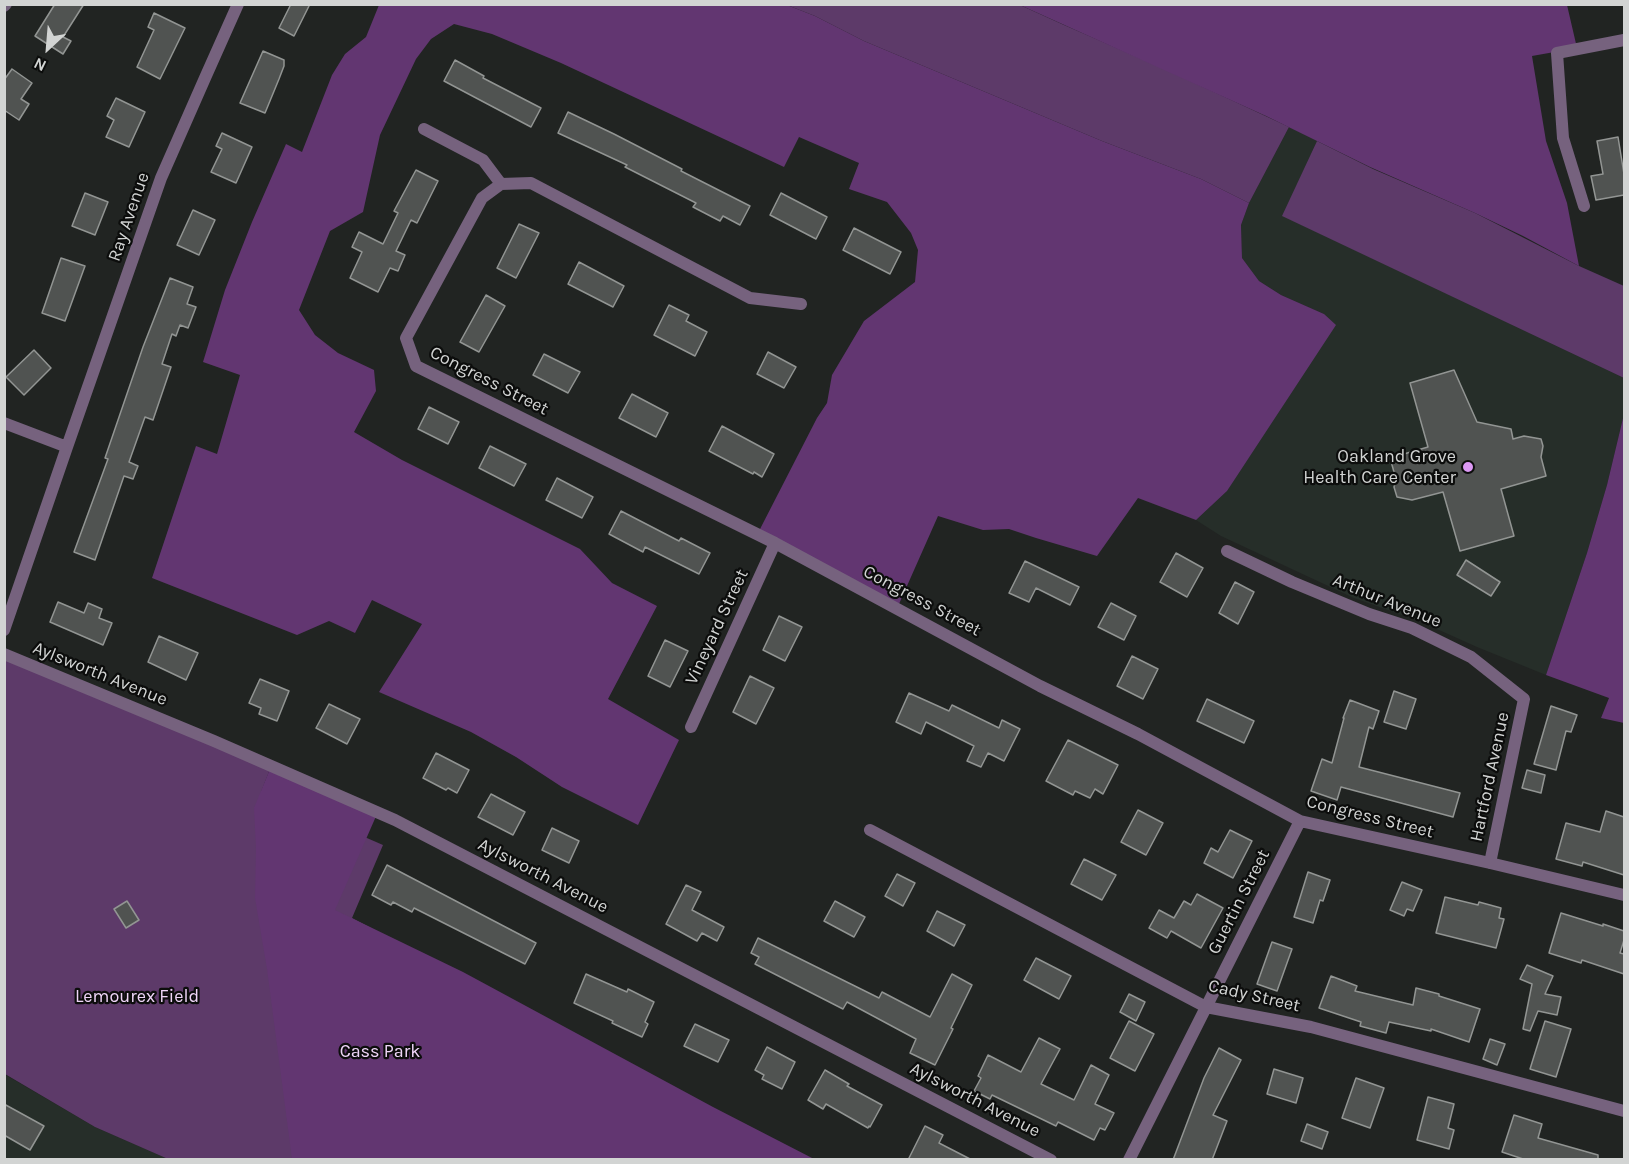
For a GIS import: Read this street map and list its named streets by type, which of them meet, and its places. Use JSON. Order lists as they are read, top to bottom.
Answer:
{
  "streets": {
    "street": [
      "Ray Avenue",
      "Congress Street",
      "Arthur Avenue",
      "Vineyard Street",
      "Aylsworth Avenue",
      "Hartford Avenue",
      "Guertin Street",
      "Cady Street"
    ]
  },
  "crossings": [
    ["Congress Street", "Vineyard Street"],
    ["Congress Street", "Hartford Avenue"],
    ["Congress Street", "Guertin Street"],
    ["Arthur Avenue", "Hartford Avenue"],
    ["Guertin Street", "Cady Street"]
  ],
  "parks": ["Lemourex Field", "Cass Park"],
  "places": ["Oakland Grove Health Care Center"],
  "north": "bottom left"
}
